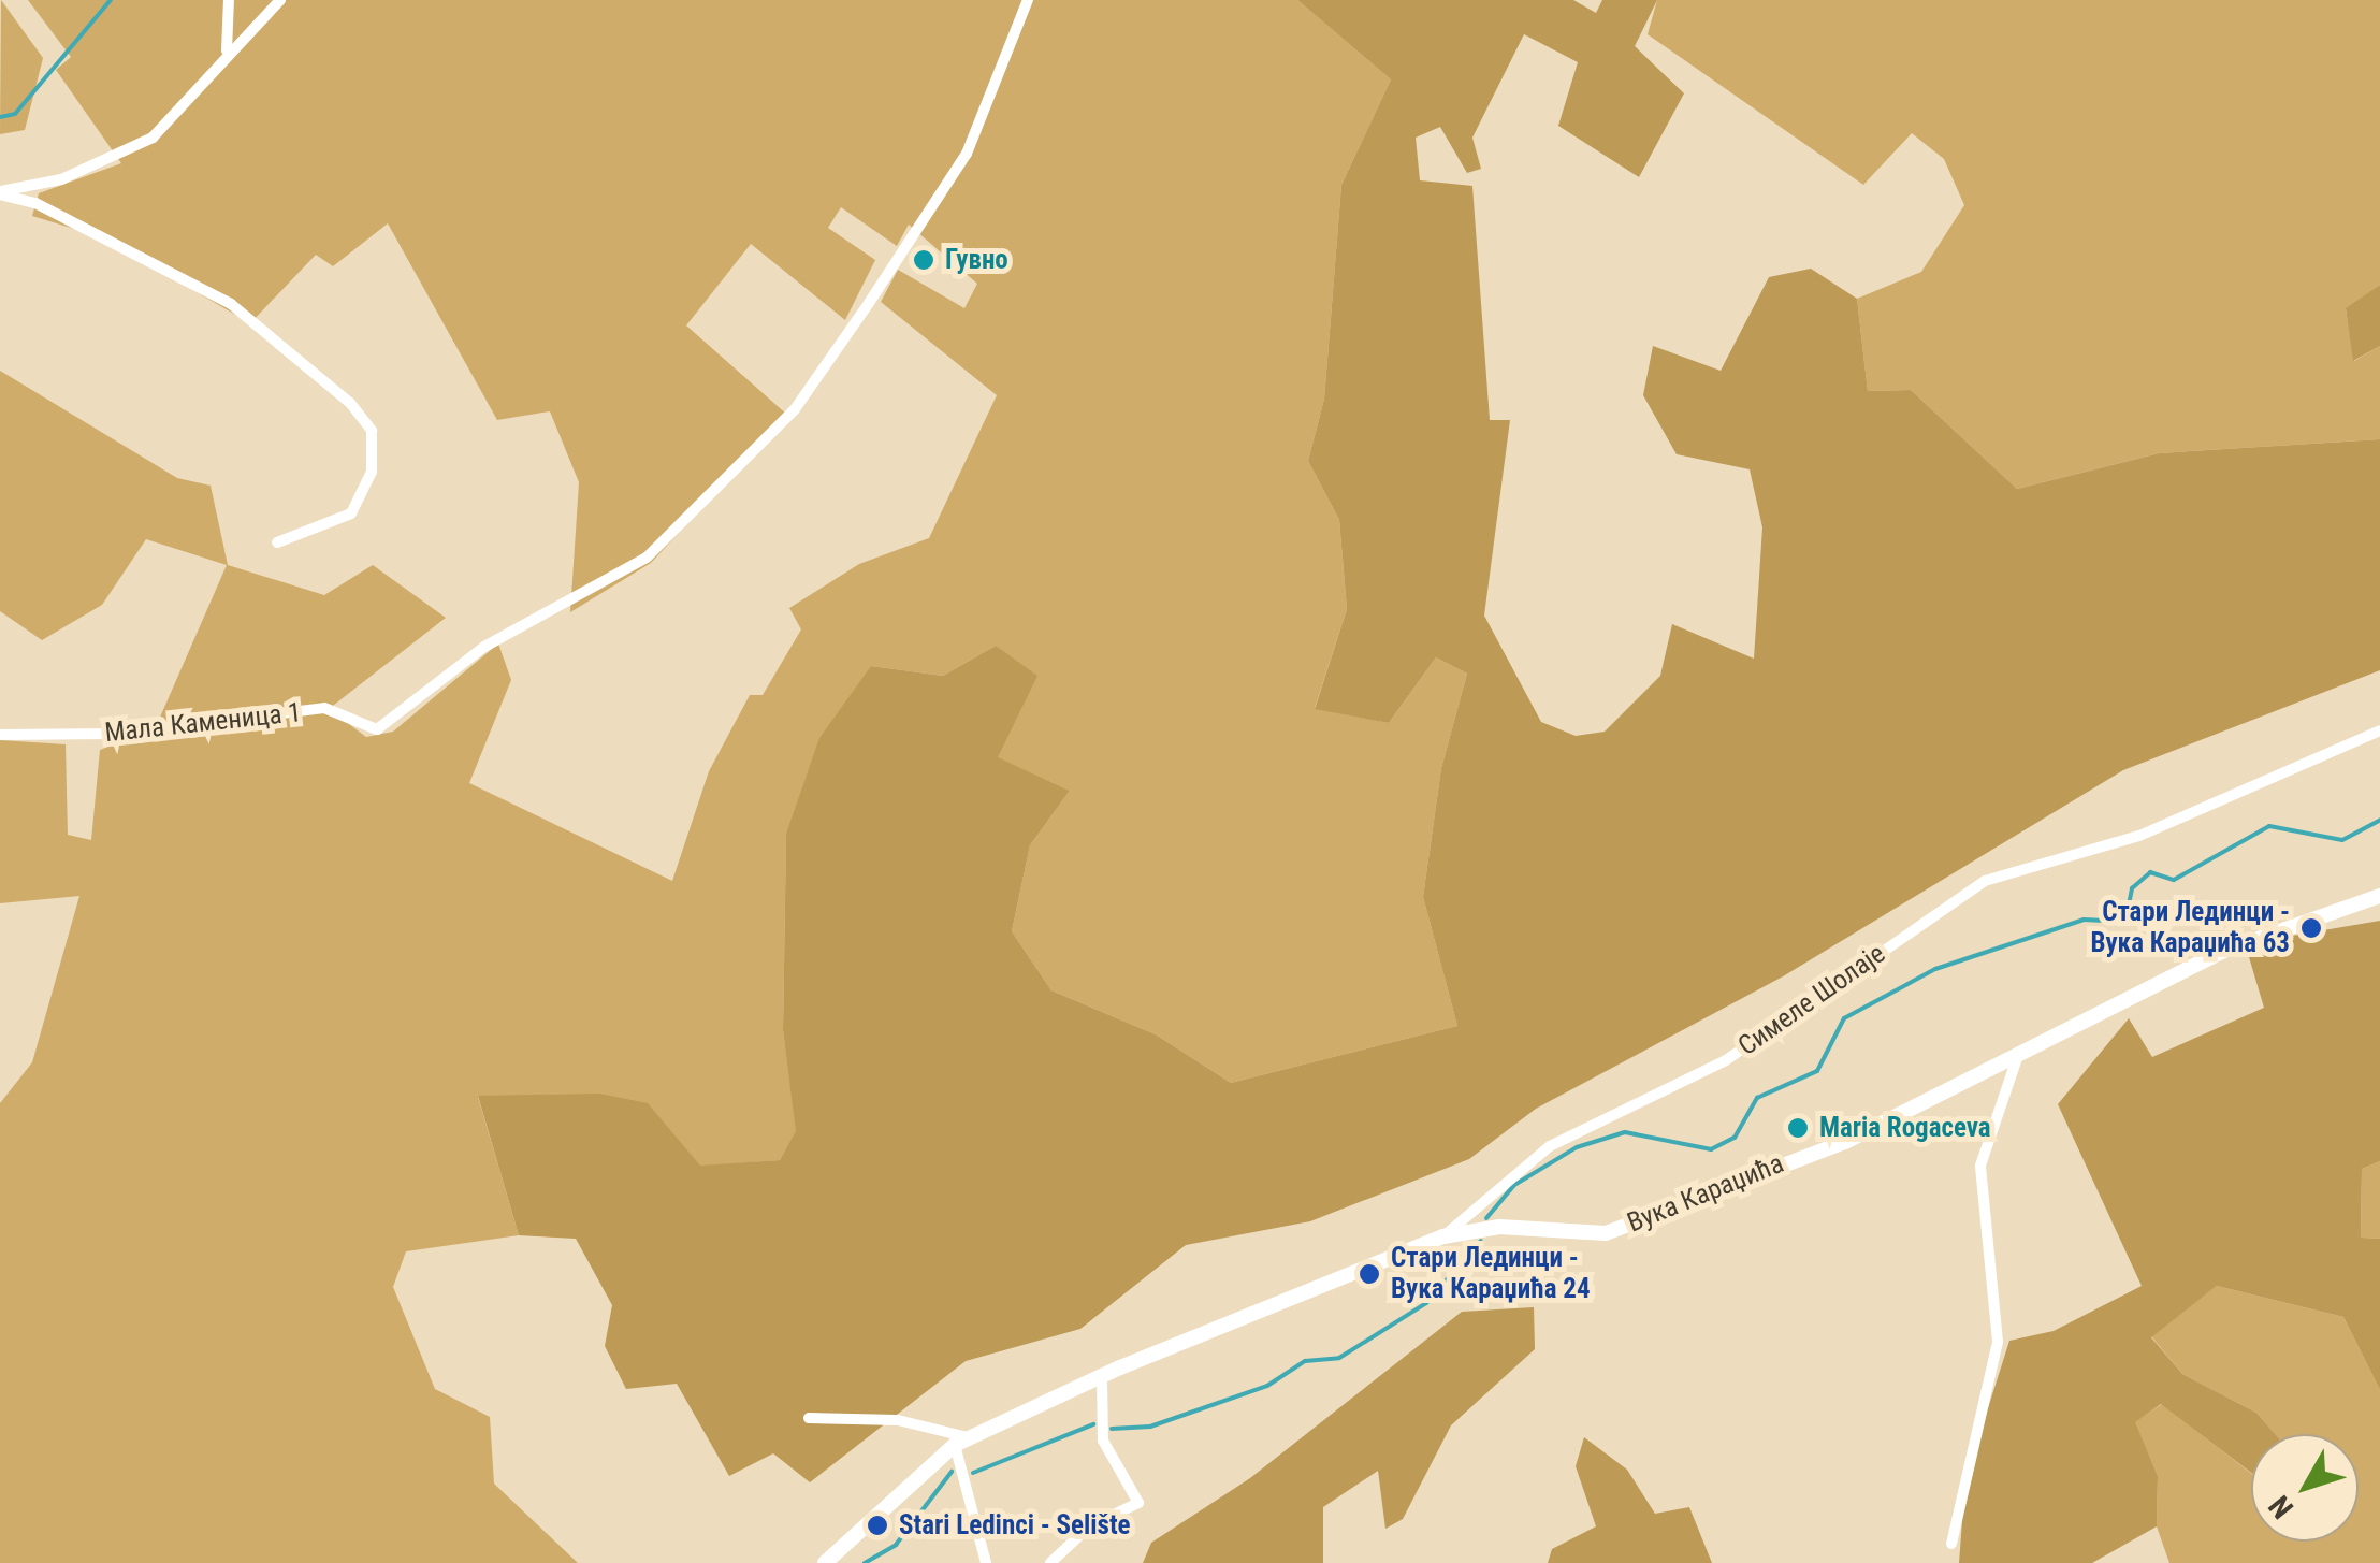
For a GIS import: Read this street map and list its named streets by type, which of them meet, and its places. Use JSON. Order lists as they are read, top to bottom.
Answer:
{
  "streets": {
    "street": ["Мала Каменица 1", "Симеле Шолаје", "Вука Караџића"]
  },
  "crossings": [
    ["Симеле Шолаје", "Вука Караџића"]
  ],
  "places": [
    "Гувно",
    "Стари Лединци - Вука Караџића 63",
    "Maria Rogaceva",
    "Стари Лединци - Вука Караџића 24",
    "Stari Ledinci - Selište"
  ],
  "north": "bottom left"
}
